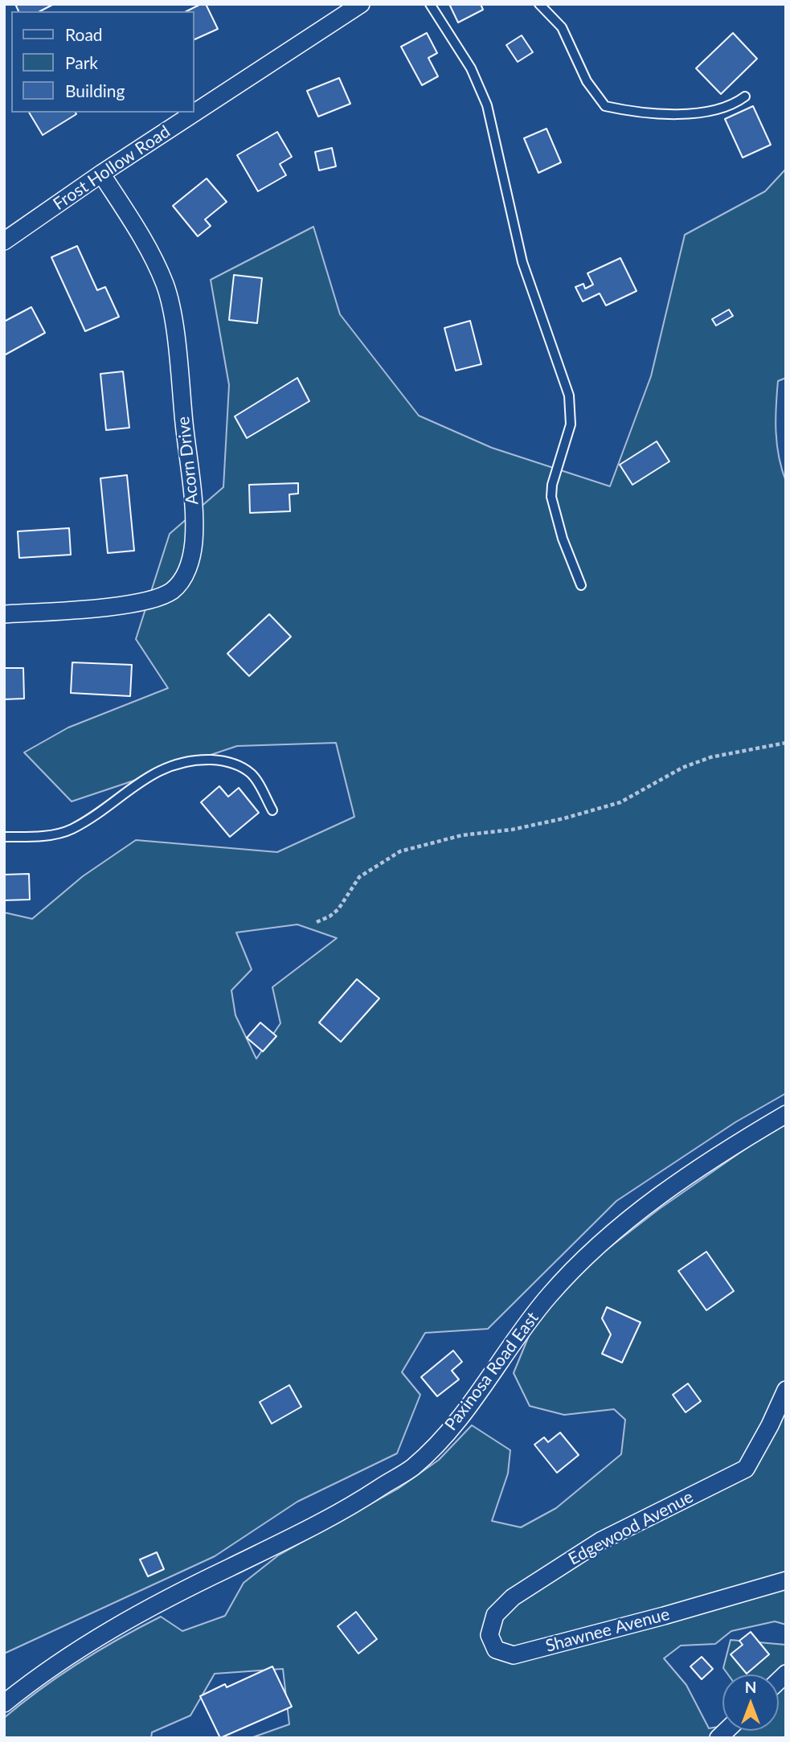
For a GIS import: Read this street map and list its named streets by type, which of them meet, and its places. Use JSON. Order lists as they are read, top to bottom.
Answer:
{
  "streets": {
    "street": [
      "Frost Hollow Road",
      "Acorn Drive",
      "Paxinosa Road East",
      "Edgewood Avenue",
      "Shawnee Avenue"
    ]
  },
  "crossings": [
    ["Frost Hollow Road", "Acorn Drive"],
    ["Edgewood Avenue", "Shawnee Avenue"]
  ],
  "legend": ["Road", "Park", "Building"],
  "north": "top"
}
